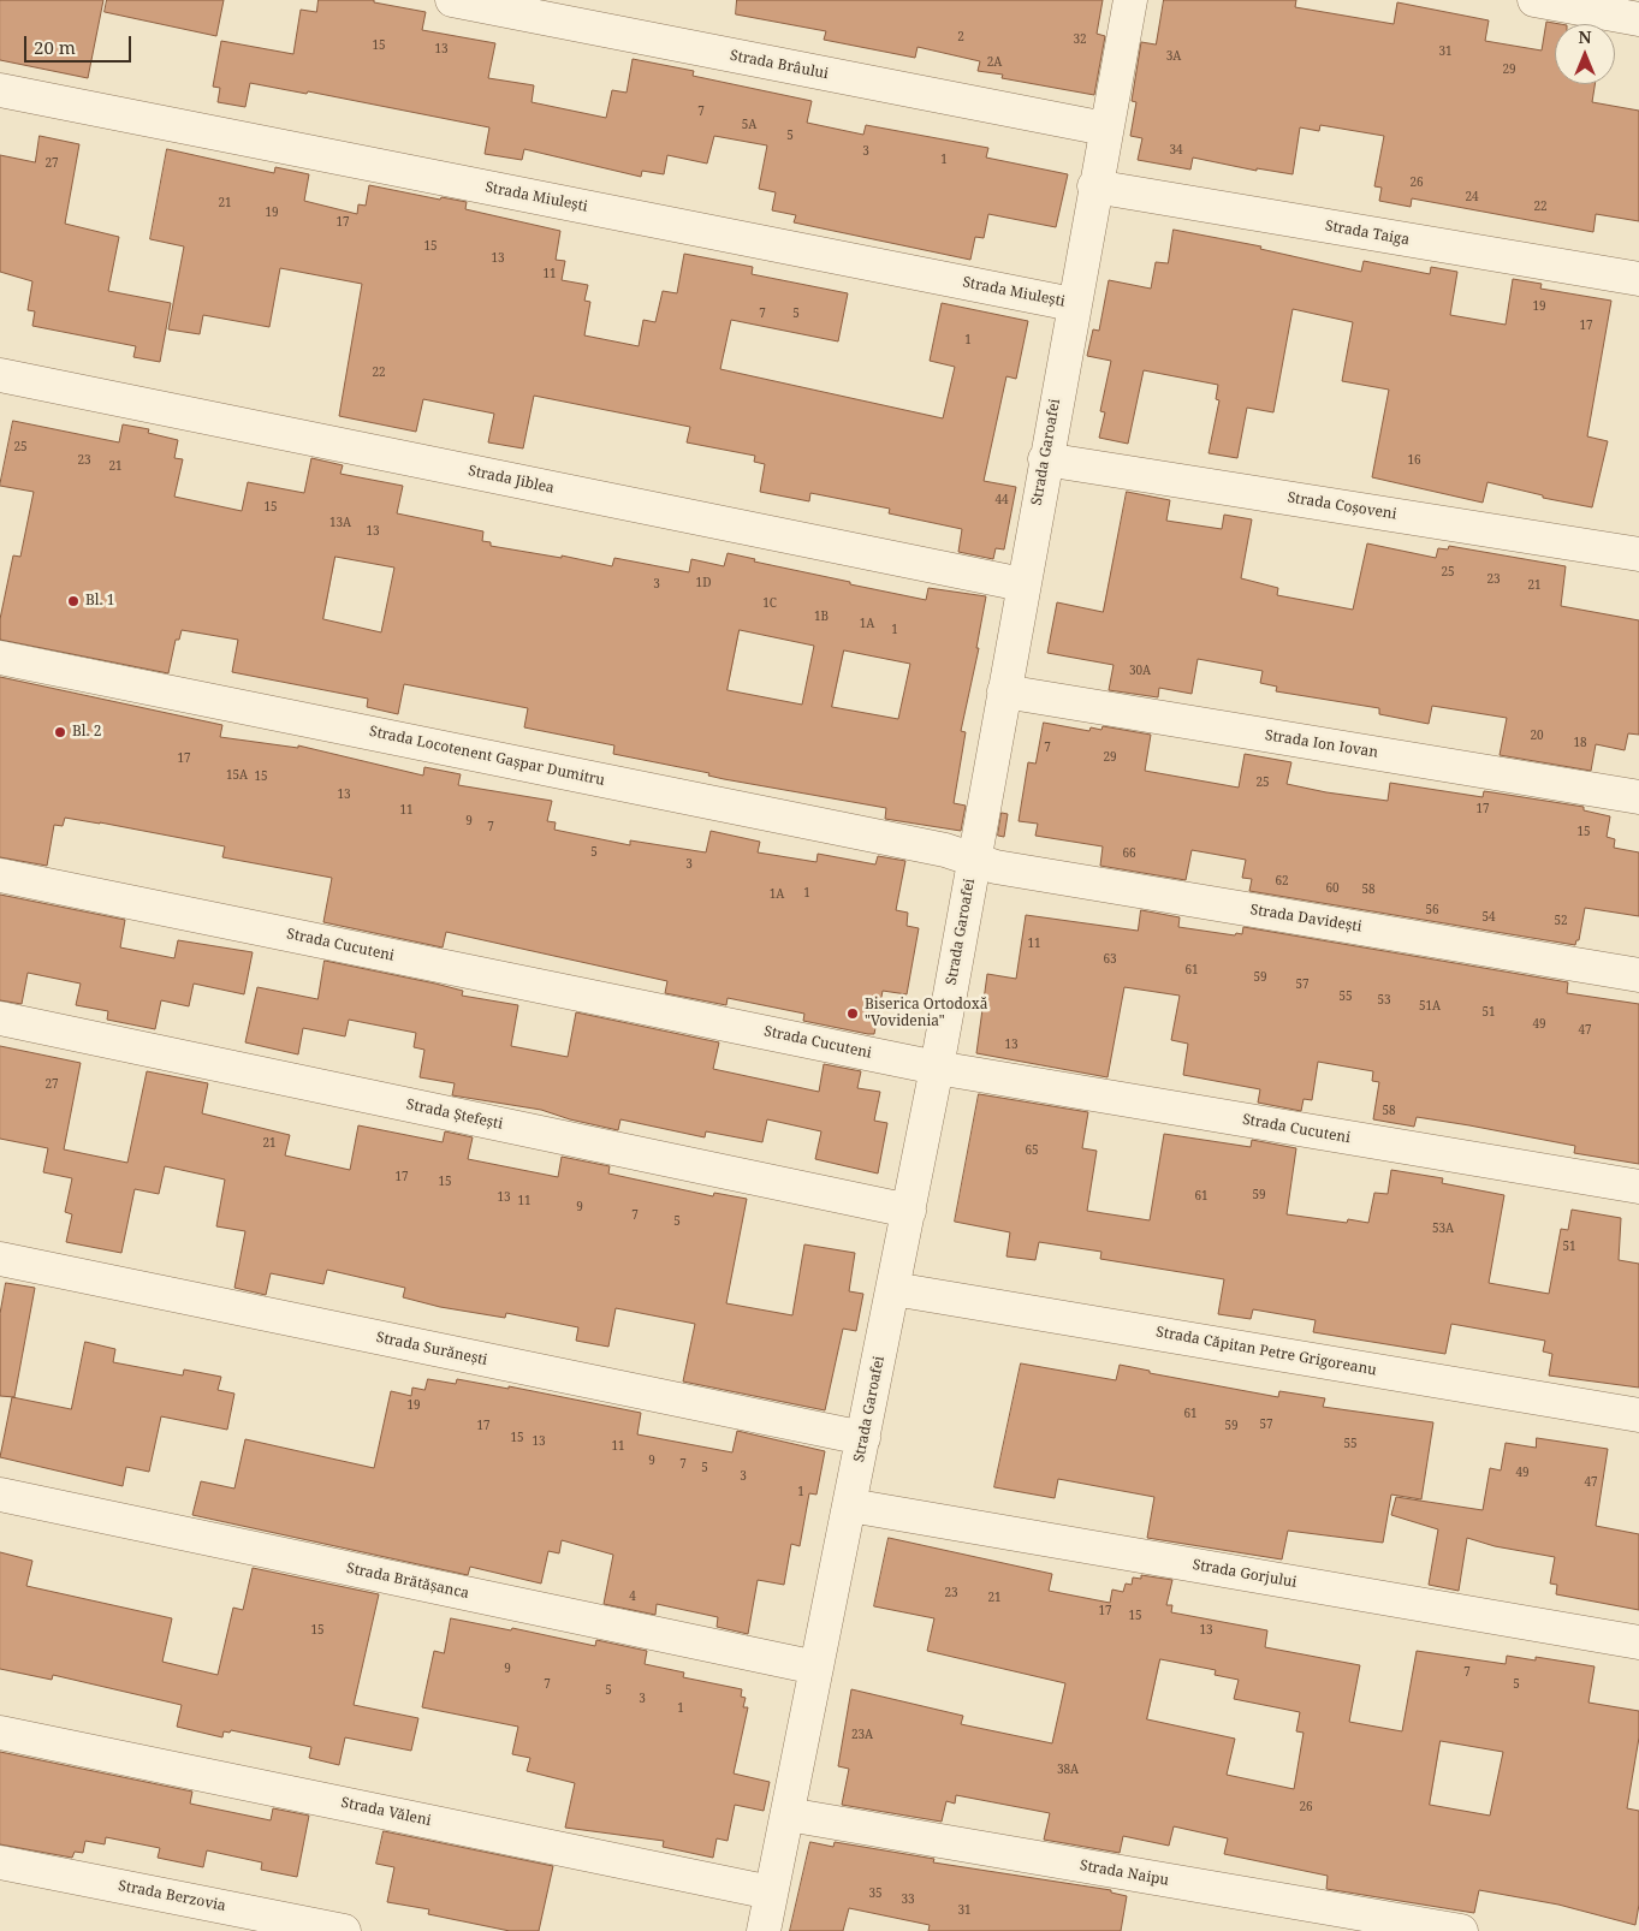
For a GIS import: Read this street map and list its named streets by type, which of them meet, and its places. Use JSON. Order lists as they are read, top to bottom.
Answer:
{
  "streets": {
    "street": [
      "Strada Brâului",
      "Strada Miulești",
      "Strada Taiga",
      "Strada Garoafei",
      "Strada Jiblea",
      "Strada Coșoveni",
      "Strada Ion Iovan",
      "Strada Locotenent Gașpar Dumitru",
      "Strada Davidești",
      "Strada Cucuteni",
      "Strada Ștefești",
      "Strada Surănești",
      "Strada Căpitan Petre Grigoreanu",
      "Strada Gorjului",
      "Strada Brătășanca",
      "Strada Văleni",
      "Strada Naipu",
      "Strada Berzovia"
    ]
  },
  "crossings": [
    ["Strada Brâului", "Strada Garoafei"],
    ["Strada Miulești", "Strada Garoafei"],
    ["Strada Taiga", "Strada Garoafei"],
    ["Strada Garoafei", "Strada Jiblea"],
    ["Strada Garoafei", "Strada Coșoveni"],
    ["Strada Garoafei", "Strada Ion Iovan"],
    ["Strada Garoafei", "Strada Locotenent Gașpar Dumitru"],
    ["Strada Garoafei", "Strada Davidești"],
    ["Strada Garoafei", "Strada Cucuteni"],
    ["Strada Garoafei", "Strada Ștefești"],
    ["Strada Garoafei", "Strada Surănești"],
    ["Strada Garoafei", "Strada Căpitan Petre Grigoreanu"],
    ["Strada Garoafei", "Strada Gorjului"],
    ["Strada Garoafei", "Strada Brătășanca"],
    ["Strada Garoafei", "Strada Văleni"],
    ["Strada Garoafei", "Strada Naipu"],
    ["Strada Locotenent Gașpar Dumitru", "Strada Davidești"]
  ],
  "places": ["Bl. 1", "Bl. 2", "Biserica Ortodoxă \"Vovidenia\""],
  "house_numbers": [
    "2",
    "32",
    "15",
    "13",
    "31",
    "3A",
    "2A",
    "29",
    "7",
    "5A",
    "5",
    "34",
    "3",
    "1",
    "27",
    "26",
    "24",
    "21",
    "22",
    "19",
    "17",
    "15",
    "13",
    "11",
    "19",
    "7",
    "5",
    "17",
    "1",
    "22",
    "25",
    "23",
    "16",
    "21",
    "44",
    "15",
    "13A",
    "13",
    "25",
    "23",
    "1D",
    "3",
    "21",
    "1C",
    "1B",
    "1A",
    "1",
    "30A",
    "20",
    "18",
    "7",
    "29",
    "17",
    "15A",
    "15",
    "25",
    "13",
    "17",
    "11",
    "9",
    "7",
    "15",
    "5",
    "66",
    "3",
    "62",
    "60",
    "58",
    "1",
    "1A",
    "56",
    "54",
    "52",
    "11",
    "63",
    "61",
    "59",
    "57",
    "55",
    "53",
    "51A",
    "51",
    "49",
    "47",
    "13",
    "27",
    "58",
    "21",
    "65",
    "17",
    "15",
    "59",
    "61",
    "13",
    "11",
    "9",
    "7",
    "5",
    "53A",
    "51",
    "19",
    "61",
    "57",
    "17",
    "59",
    "15",
    "13",
    "55",
    "11",
    "9",
    "7",
    "5",
    "49",
    "3",
    "47",
    "1",
    "23",
    "4",
    "21",
    "17",
    "15",
    "15",
    "13",
    "9",
    "7",
    "7",
    "5",
    "5",
    "3",
    "1",
    "23A",
    "38A",
    "26",
    "35",
    "33",
    "31"
  ],
  "scale_bar": "20 m",
  "north": "top"
}
